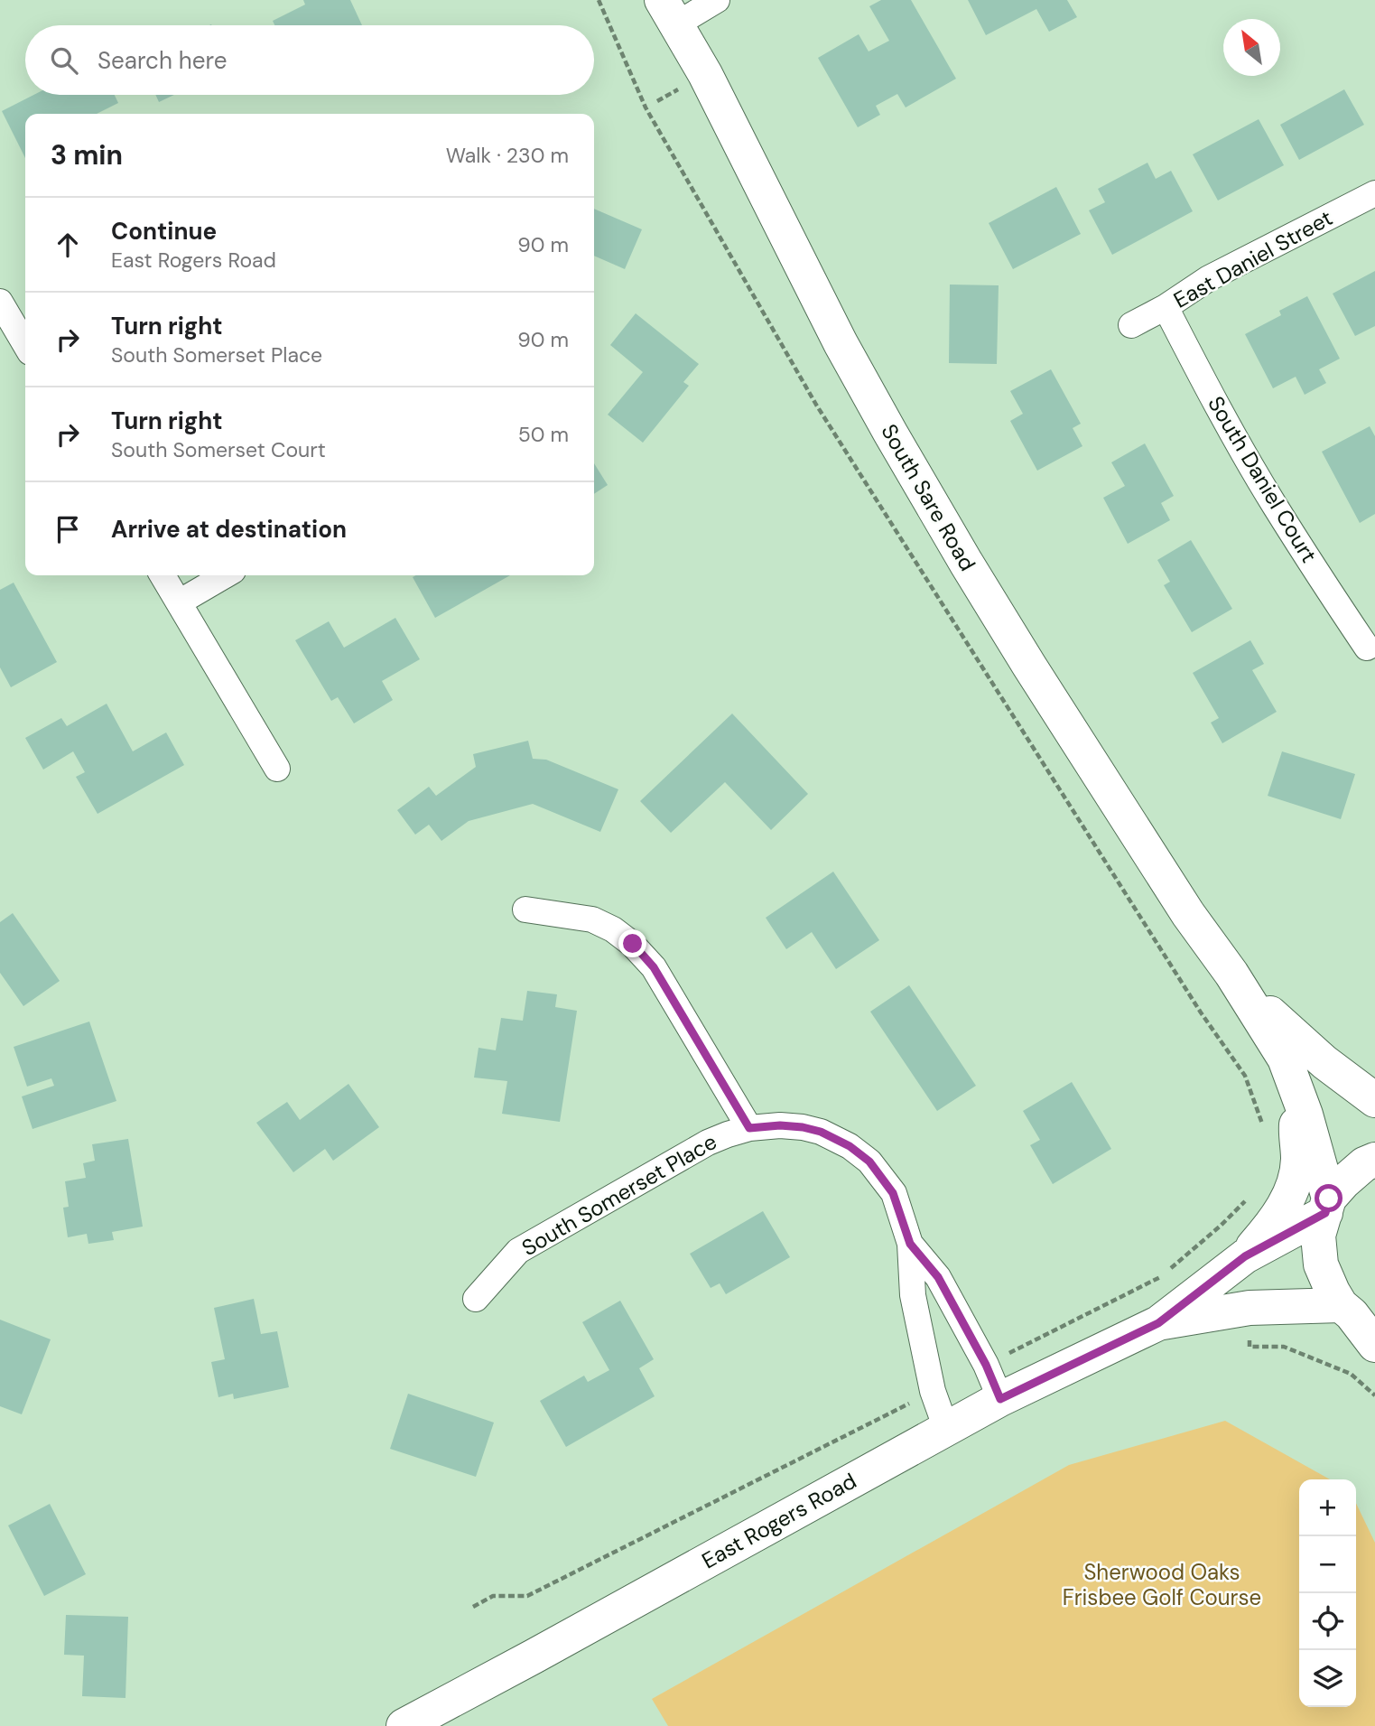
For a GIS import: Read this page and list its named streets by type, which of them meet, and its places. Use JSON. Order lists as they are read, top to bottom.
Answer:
{
  "streets": {
    "main road": ["South Sare Road", "East Rogers Road"],
    "street": ["East Daniel Street", "South Daniel Court", "South Somerset Place"]
  },
  "crossings": [
    ["East Daniel Street", "South Daniel Court"],
    ["South Sare Road", "East Rogers Road"],
    ["South Somerset Place", "East Rogers Road"]
  ],
  "parks": ["Sherwood Oaks Frisbee Golf Course"],
  "north": "top left",
  "page": {
    "search": "Search here",
    "heading": ["3 min", "Walk · 230 m"],
    "list": [
      ["Continue", "East Rogers Road", "90 m"],
      ["Turn right", "South Somerset Place", "90 m"],
      ["Turn right", "South Somerset Court", "50 m"],
      "Arrive at destination"
    ],
    "map_buttons": ["+", "−"]
  }
}
